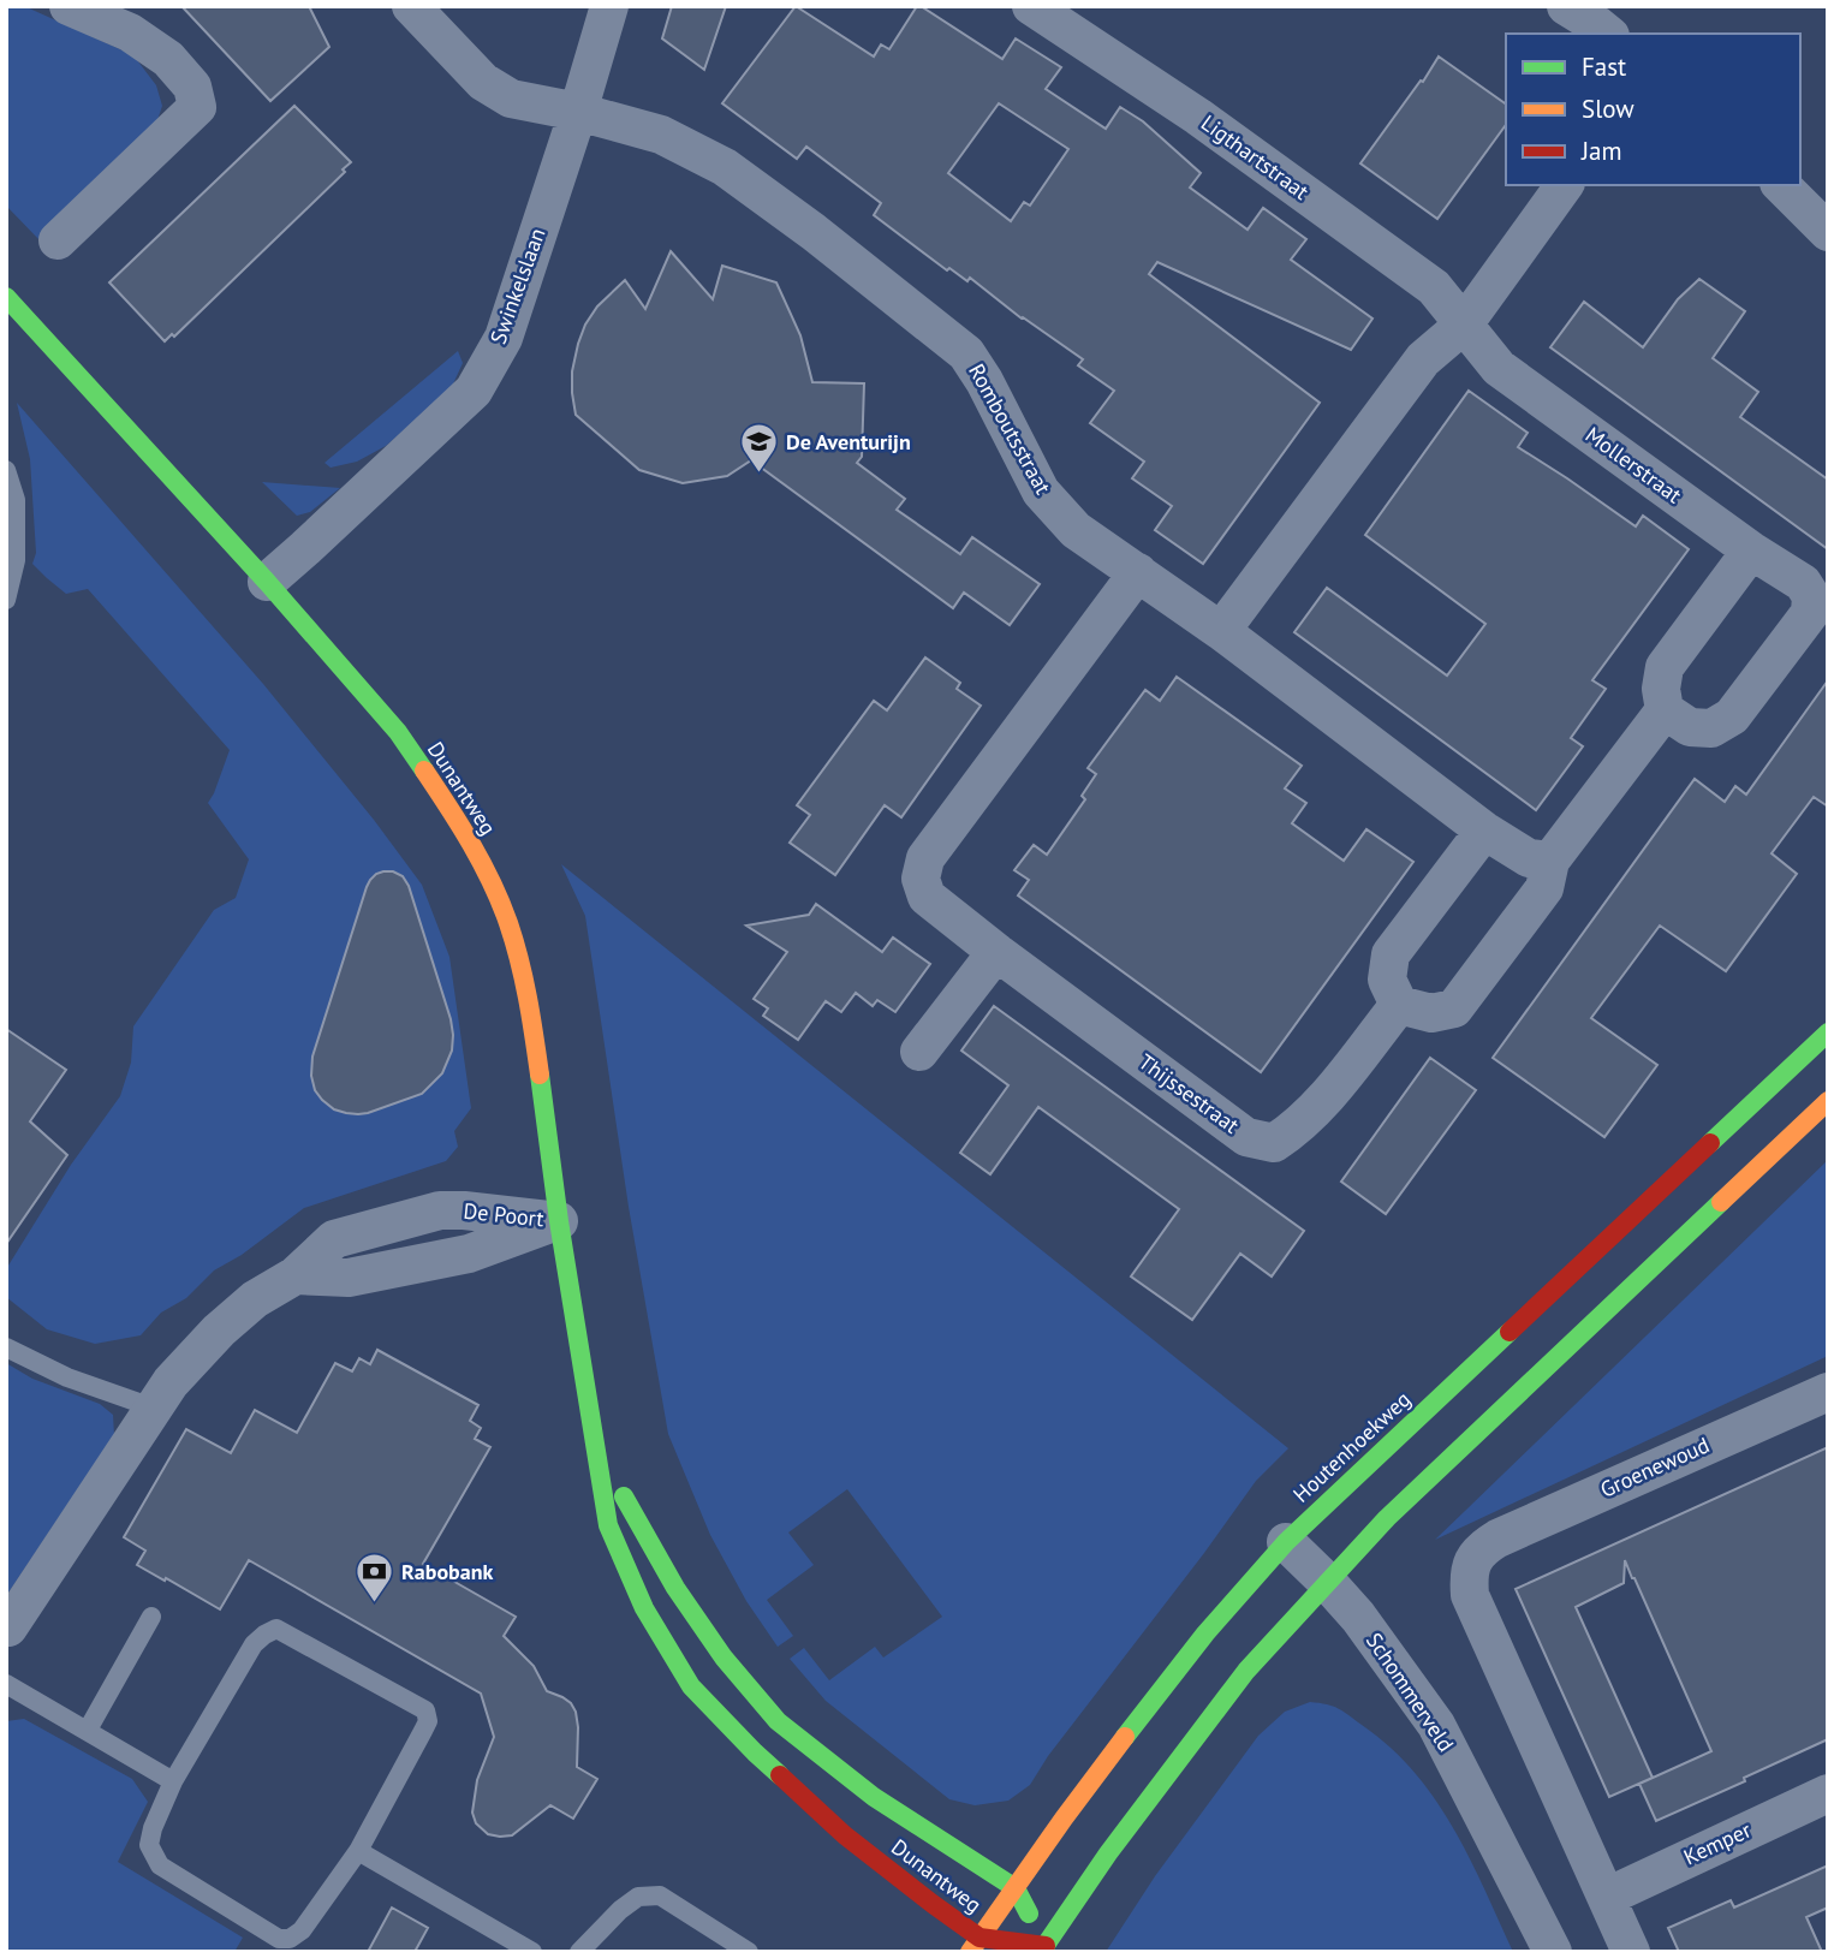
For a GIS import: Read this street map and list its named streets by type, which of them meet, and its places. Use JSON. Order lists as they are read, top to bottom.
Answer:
{
  "streets": {
    "street": [
      "Ligthartstraat",
      "Swinkelslaan",
      "Romboutsstraat",
      "Mollerstraat",
      "Dunantweg",
      "Thijssestraat",
      "De Poort",
      "Houtenhoekweg",
      "Groenewoud",
      "Schommerveld",
      "Kemper"
    ]
  },
  "crossings": [
    ["Ligthartstraat", "Mollerstraat"],
    ["Swinkelslaan", "Romboutsstraat"],
    ["Swinkelslaan", "Dunantweg"],
    ["Romboutsstraat", "Thijssestraat"],
    ["Dunantweg", "De Poort"],
    ["Dunantweg", "Houtenhoekweg"],
    ["Houtenhoekweg", "Schommerveld"],
    ["Groenewoud", "Kemper"]
  ],
  "places": {
    "school or university": ["De Aventurijn"],
    "bank": ["Rabobank"]
  },
  "legend": ["Fast", "Slow", "Jam"]
}
